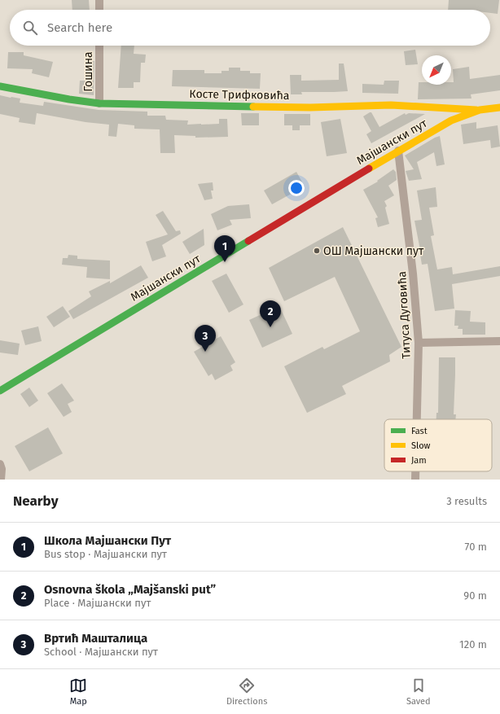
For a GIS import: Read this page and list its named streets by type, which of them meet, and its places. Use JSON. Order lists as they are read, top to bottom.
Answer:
{
  "streets": {
    "street": [
      "Гошина",
      "Косте Трифковића",
      "Мајшански пут",
      "Титуса Дуговића"
    ]
  },
  "crossings": [
    ["Гошина", "Косте Трифковића"],
    ["Косте Трифковића", "Мајшански пут"],
    ["Мајшански пут", "Титуса Дуговића"]
  ],
  "places": ["ОШ Мајшански пут"],
  "legend": ["Fast", "Slow", "Jam"],
  "north": "bottom left",
  "page": {
    "search": "Search here",
    "pins": ["1", "2", "3"],
    "heading": ["Nearby", "3 results"],
    "list": [
      {
        "mark": "1",
        "name": "Школа Мајшански Пут",
        "note": "Bus stop · Мајшански пут",
        "value": "70 m"
      },
      {
        "mark": "2",
        "name": "Osnovna škola „Majšanski put”",
        "note": "Place · Мајшански пут",
        "value": "90 m"
      },
      {
        "mark": "3",
        "name": "Вртић Машталица",
        "note": "School · Мајшански пут",
        "value": "120 m"
      }
    ],
    "nav": ["Map", "Directions", "Saved"]
  }
}
